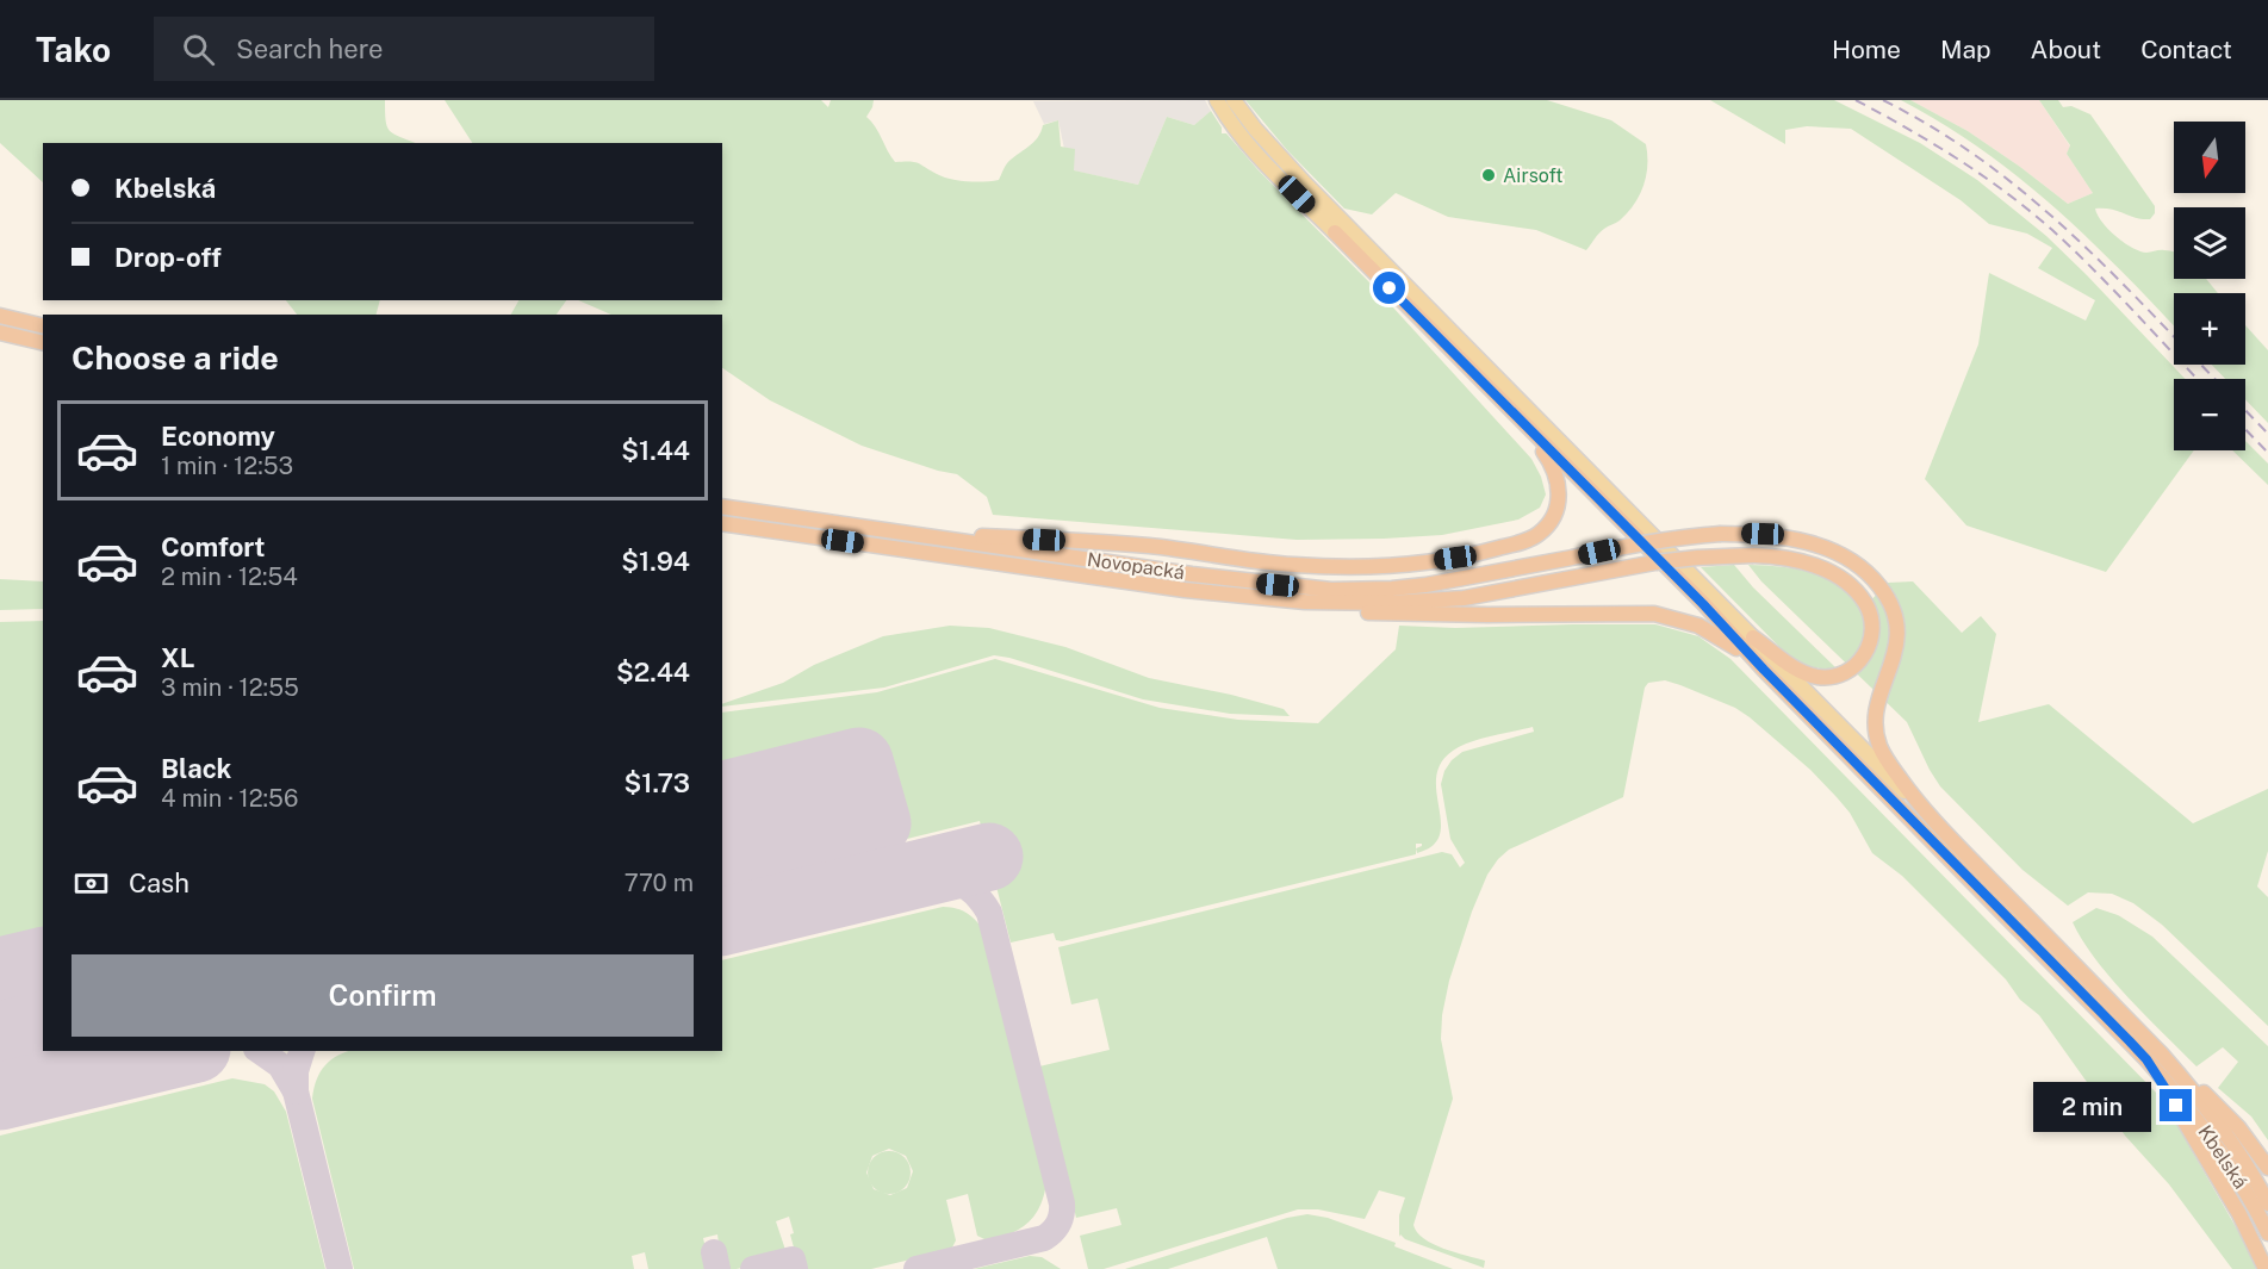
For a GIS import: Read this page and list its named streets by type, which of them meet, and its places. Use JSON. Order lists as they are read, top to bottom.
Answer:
{
  "streets": {
    "highway": ["Novopacká", "Kbelská"]
  },
  "crossings": [
    ["Novopacká", "Kbelská"]
  ],
  "places": ["Airsoft"],
  "north": "bottom",
  "page": {
    "header": "Tako",
    "search": "Search here",
    "nav": [
      "Home",
      "Map",
      "About",
      "Contact"
    ],
    "map_buttons": ["+", "−"],
    "banner": ["Kbelská", "Drop-off"],
    "heading": "Choose a ride",
    "list": [
      {
        "name": "Economy",
        "note": "1 min · 12:53",
        "value": "$1.44"
      },
      {
        "name": "Comfort",
        "note": "2 min · 12:54",
        "value": "$1.94"
      },
      {
        "name": "XL",
        "note": "3 min · 12:55",
        "value": "$2.44"
      },
      {
        "name": "Black",
        "note": "4 min · 12:56",
        "value": "$1.73"
      }
    ],
    "pay": ["Cash", "770 m"],
    "buttons": "Confirm",
    "bubble": "2 min"
  }
}
